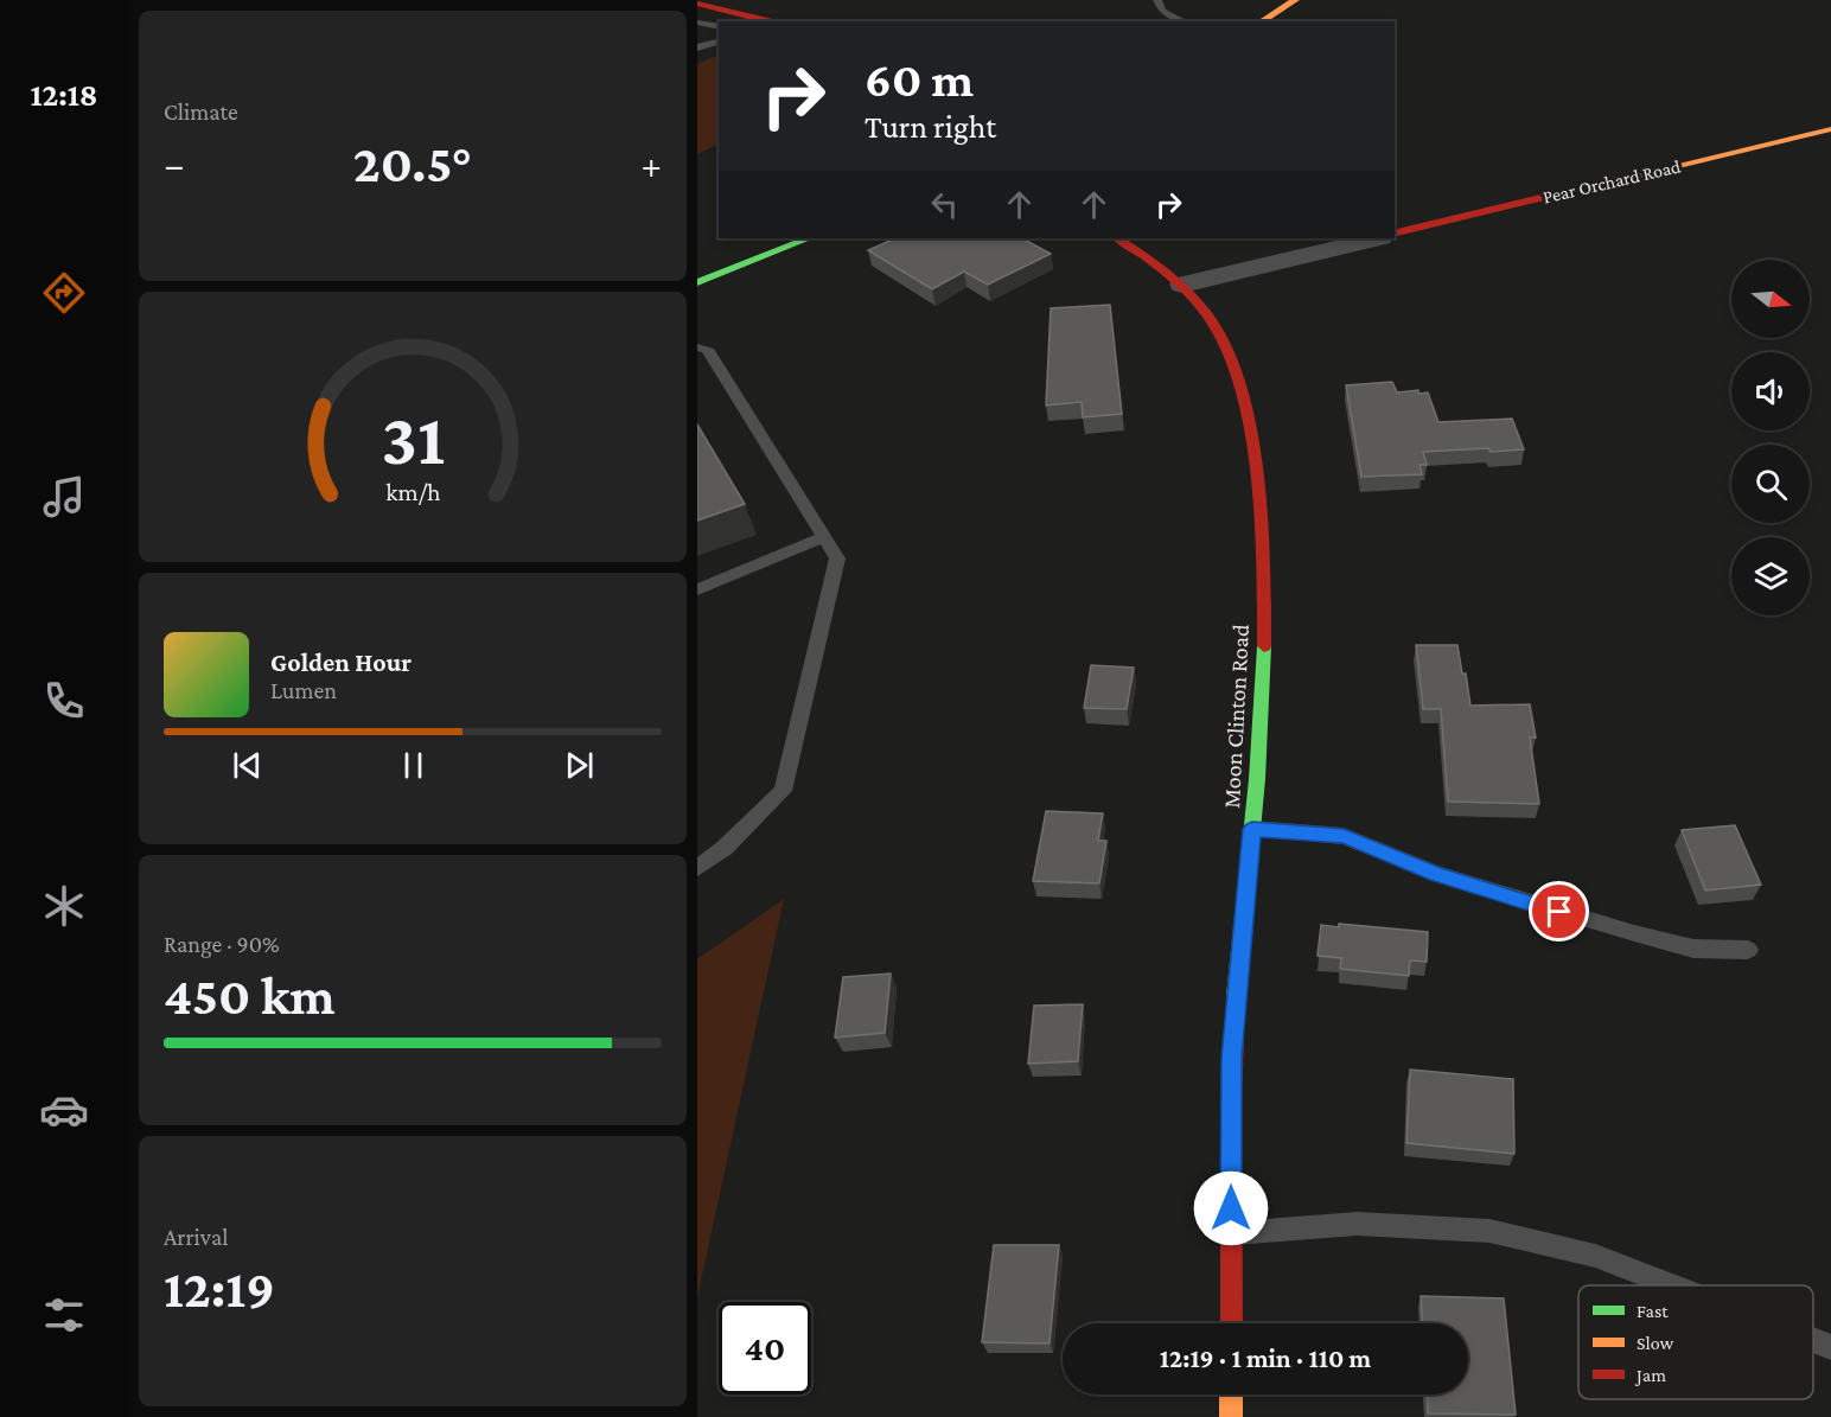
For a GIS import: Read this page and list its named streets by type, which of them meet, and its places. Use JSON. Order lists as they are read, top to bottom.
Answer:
{
  "streets": {
    "street": ["Pear Orchard Road", "Moon Clinton Road"]
  },
  "legend": ["Fast", "Slow", "Jam"],
  "north": "right",
  "page": {
    "tabs": "12:18",
    "tile": [
      "Climate",
      ["Range · 90%", "450 km"],
      ["Arrival", "12:19"]
    ],
    "turn": ["60 m", "Turn right"],
    "heat": ["−", "20.5°", "+"],
    "song": ["Golden Hour", "Lumen"],
    "limit": "40",
    "trip": "12:19 · 1 min · 110 m",
    "gauge": ["31", "km/h"]
  }
}
